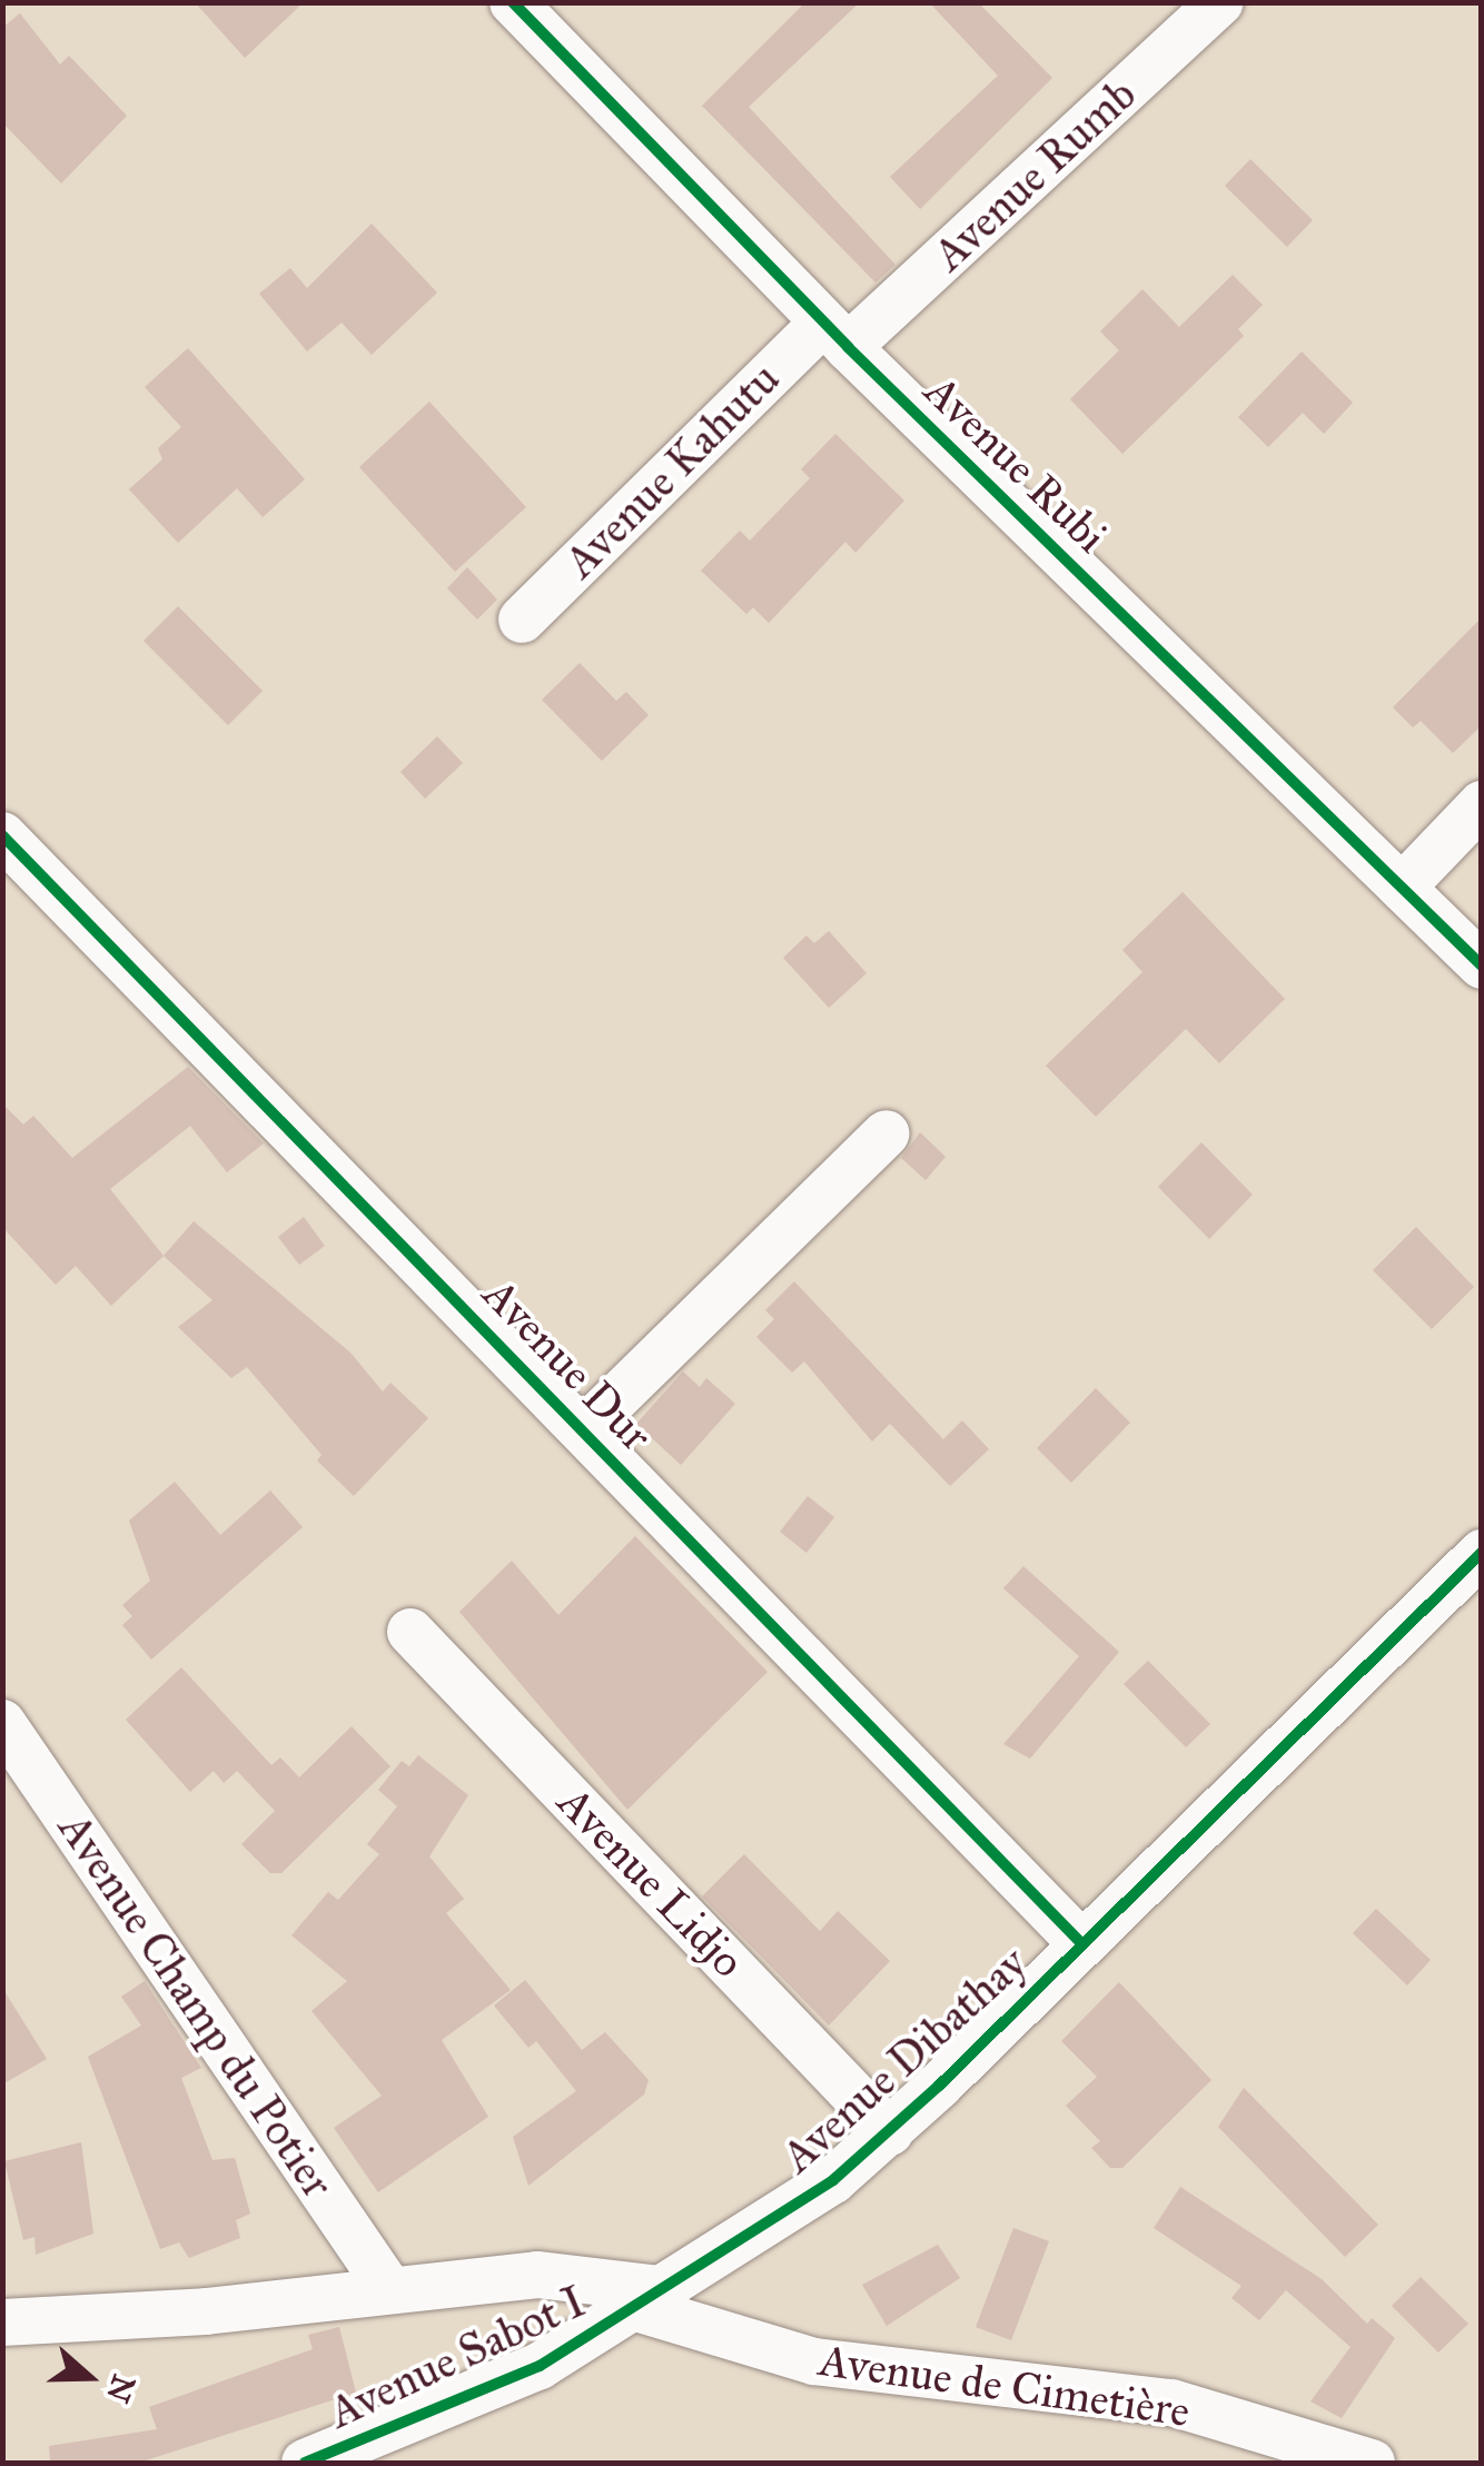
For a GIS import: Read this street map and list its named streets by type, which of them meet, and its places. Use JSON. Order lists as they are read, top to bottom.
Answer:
{
  "streets": {
    "street": [
      "Avenue Rumb",
      "Avenue Rubi",
      "Avenue Kahutu",
      "Avenue Dur",
      "Avenue Lidjo",
      "Avenue Champ du Potier",
      "Avenue Dibathay",
      "Avenue Sabot I",
      "Avenue de Cimetière"
    ]
  },
  "crossings": [
    ["Avenue Rumb", "Avenue Rubi"],
    ["Avenue Rumb", "Avenue Kahutu"],
    ["Avenue Rubi", "Avenue Kahutu"],
    ["Avenue Dur", "Avenue Dibathay"],
    ["Avenue Lidjo", "Avenue Dibathay"],
    ["Avenue Champ du Potier", "Avenue de Cimetière"],
    ["Avenue Dibathay", "Avenue Sabot I"],
    ["Avenue Dibathay", "Avenue de Cimetière"],
    ["Avenue Sabot I", "Avenue de Cimetière"]
  ],
  "north": "right"
}
